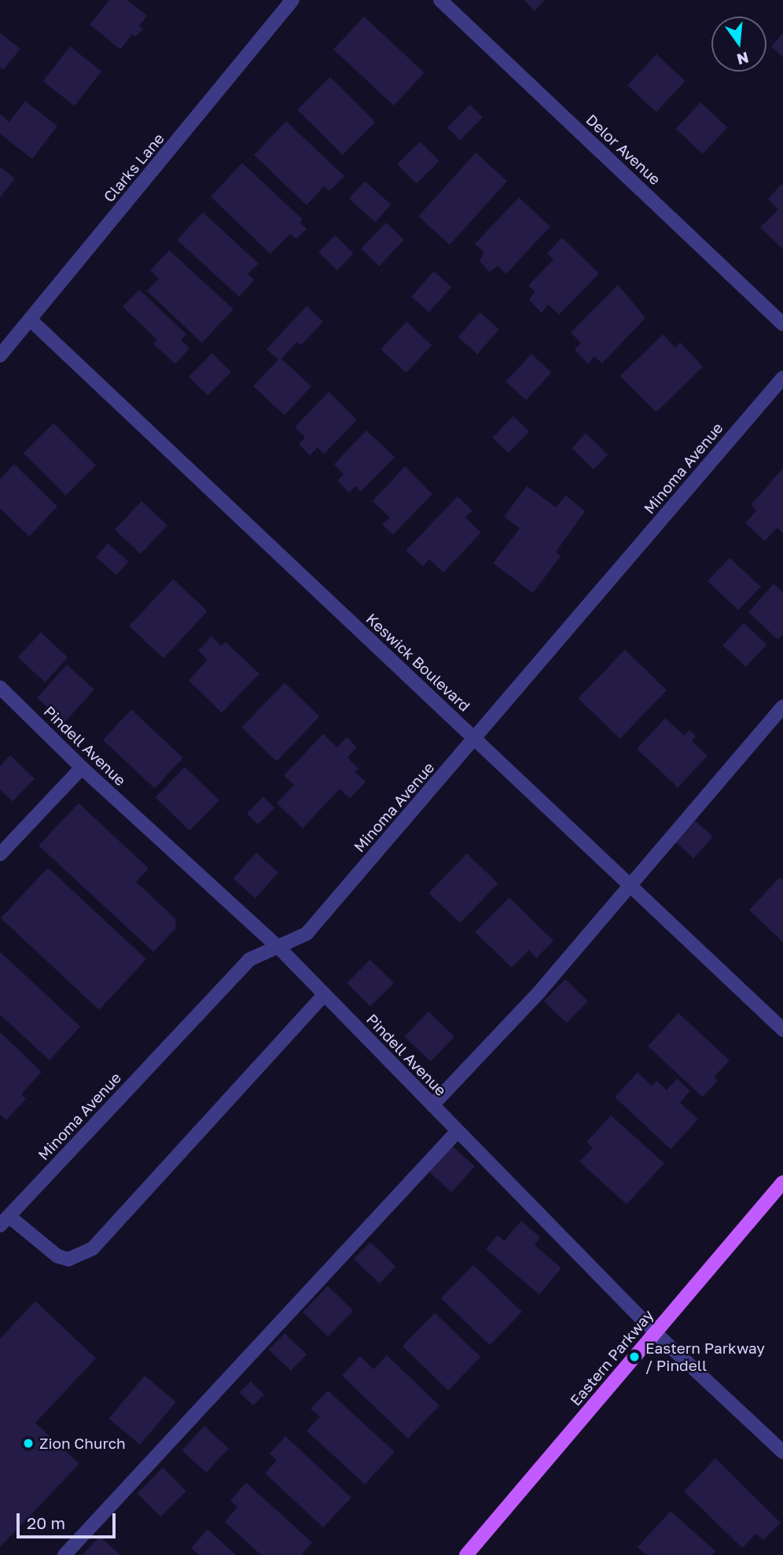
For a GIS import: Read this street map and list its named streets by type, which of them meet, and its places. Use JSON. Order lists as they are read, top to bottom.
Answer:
{
  "streets": {
    "main road": ["Eastern Parkway"],
    "street": [
      "Delor Avenue",
      "Clarks Lane",
      "Minoma Avenue",
      "Keswick Boulevard",
      "Pindell Avenue"
    ]
  },
  "crossings": [
    ["Clarks Lane", "Keswick Boulevard"],
    ["Minoma Avenue", "Keswick Boulevard"],
    ["Minoma Avenue", "Pindell Avenue"],
    ["Pindell Avenue", "Eastern Parkway"]
  ],
  "places": ["Eastern Parkway / Pindell", "Zion Church"],
  "scale_bar": "20 m",
  "north": "bottom"
}
